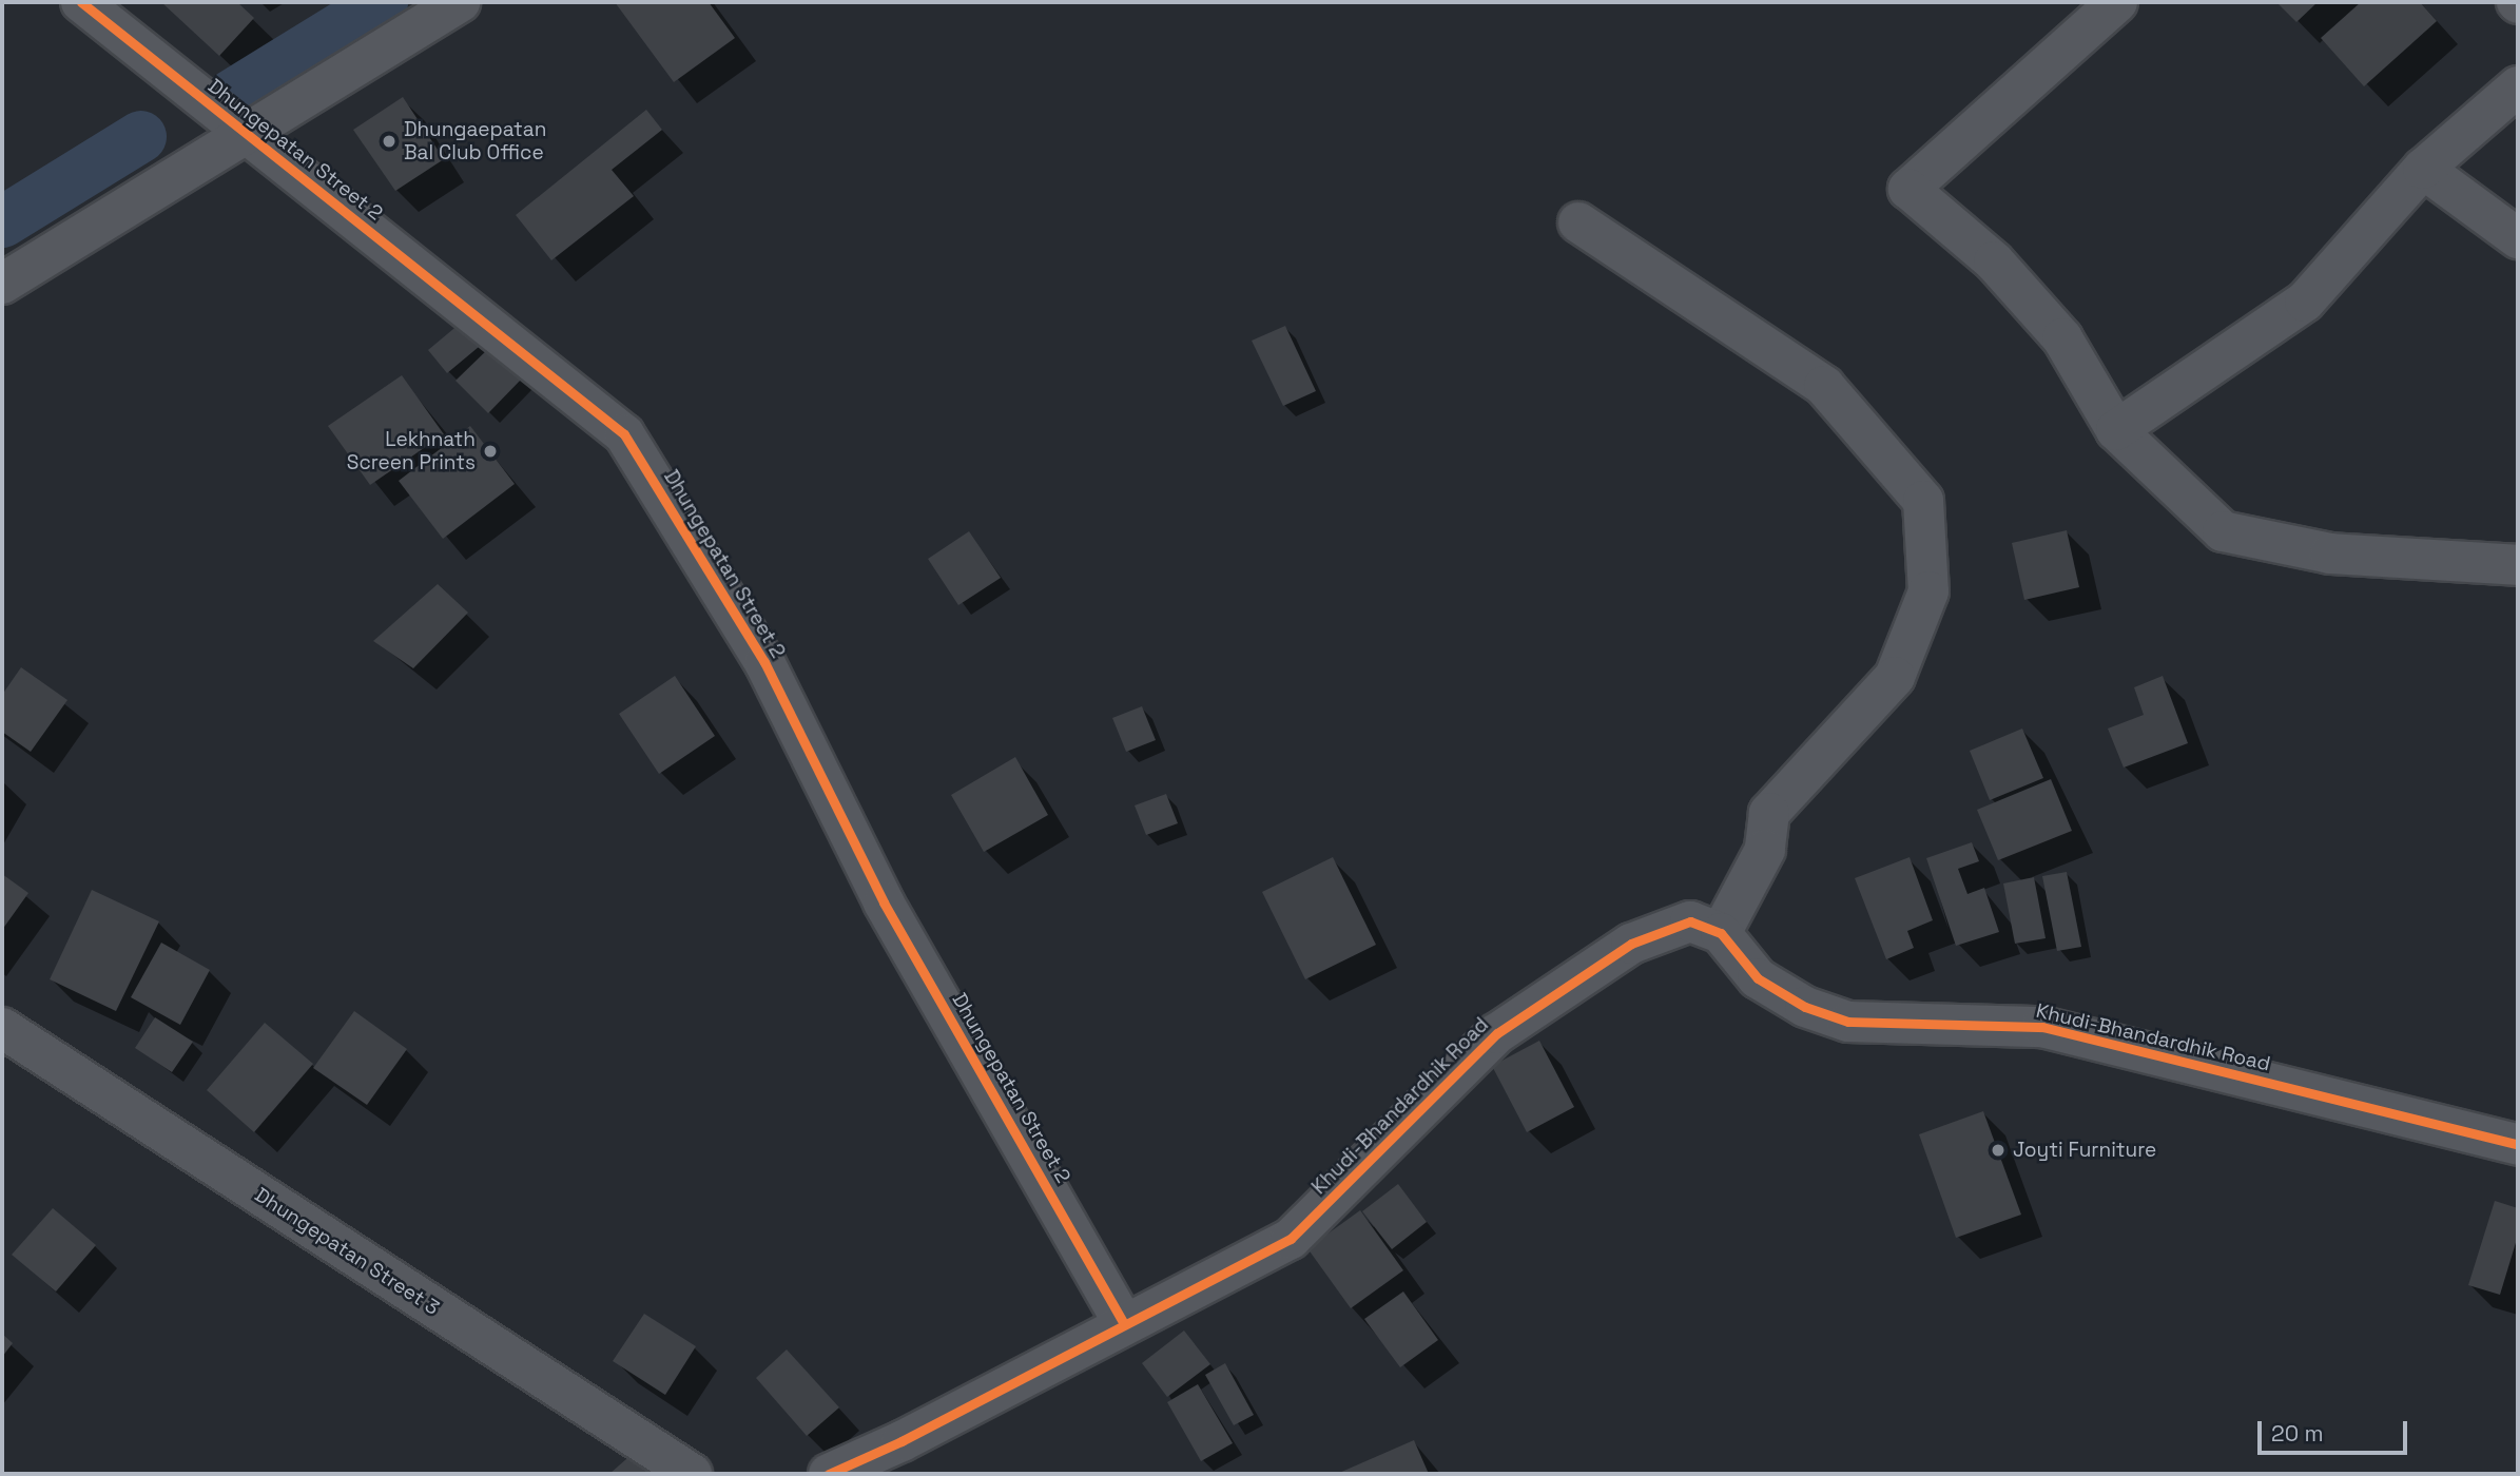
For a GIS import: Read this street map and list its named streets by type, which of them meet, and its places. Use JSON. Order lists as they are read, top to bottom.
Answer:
{
  "streets": {
    "street": ["Dhungepatan Street 2", "Khudi-Bhandardhik Road", "Dhungepatan Street 3"]
  },
  "crossings": [
    ["Dhungepatan Street 2", "Khudi-Bhandardhik Road"]
  ],
  "places": ["Dhungaepatan Bal Club Office", "Lekhnath Screen Prints", "Joyti Furniture"],
  "scale_bar": "20 m"
}
